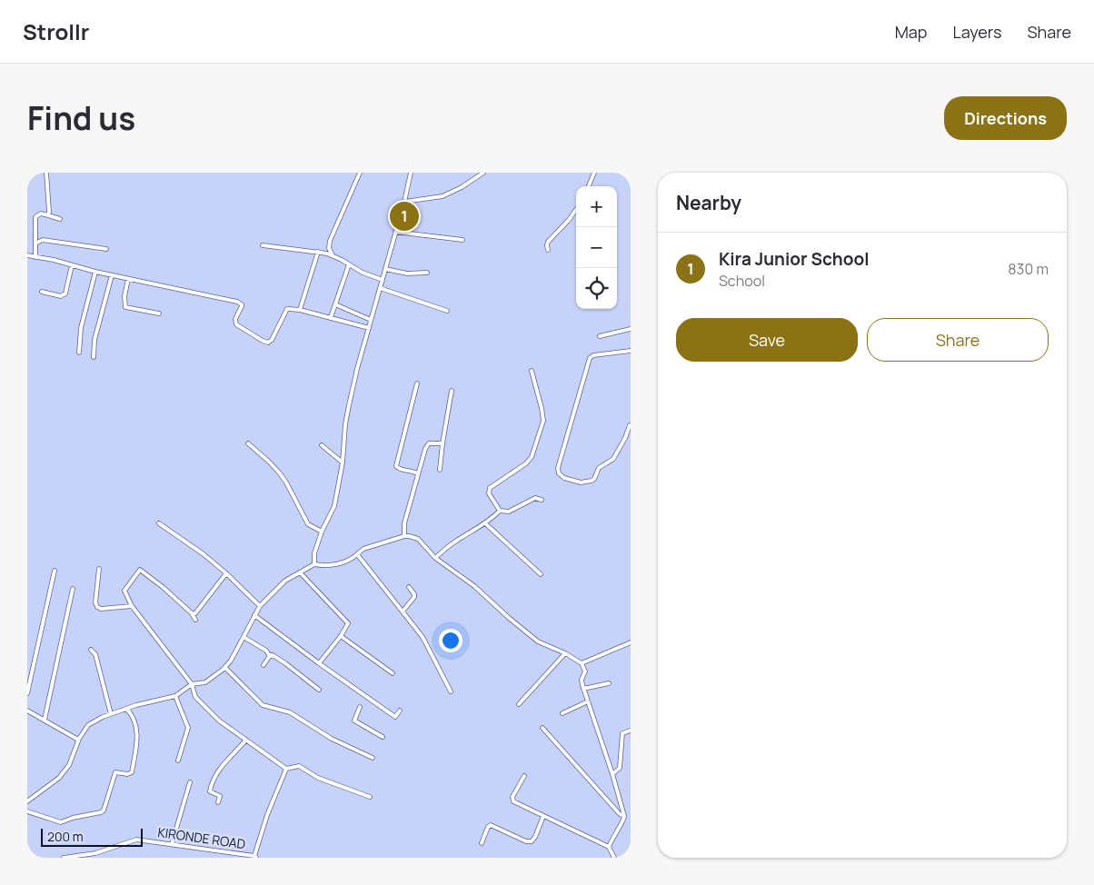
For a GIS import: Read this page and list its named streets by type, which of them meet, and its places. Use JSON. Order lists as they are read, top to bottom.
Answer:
{
  "streets": {
    "street": ["KIRONDE ROAD"]
  },
  "scale_bar": "200 m",
  "page": {
    "header": "Strollr",
    "nav": ["Map", "Layers", "Share"],
    "title": "Find us",
    "buttons": [
      "Directions",
      ["Save", "Share"]
    ],
    "heading": "Nearby",
    "map_buttons": ["+", "−"],
    "pins": "1",
    "list": [
      {
        "mark": "1",
        "name": "Kira Junior School",
        "note": "School",
        "value": "830 m"
      }
    ],
    "scale": "200 m"
  }
}
